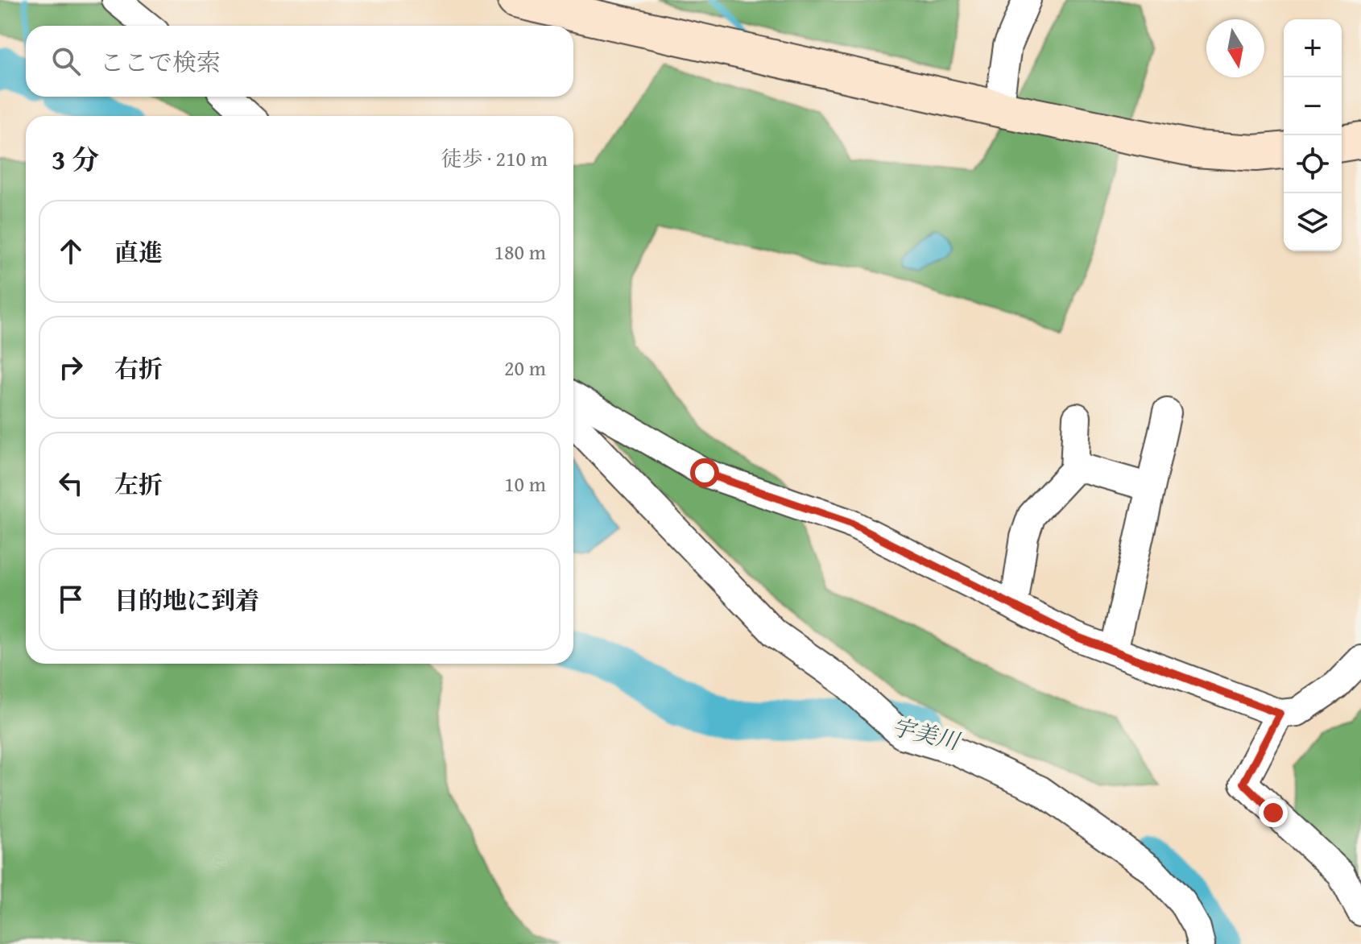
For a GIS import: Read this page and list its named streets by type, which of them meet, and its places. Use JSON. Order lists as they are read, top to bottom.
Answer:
{
  "water": ["宇美川"],
  "north": "bottom",
  "page": {
    "map_buttons": ["+", "−"],
    "search": "ここで検索",
    "heading": ["3 分", "徒歩 · 210 m"],
    "list": [
      ["直進", "180 m"],
      ["右折", "20 m"],
      ["左折", "10 m"],
      "目的地に到着"
    ]
  }
}
